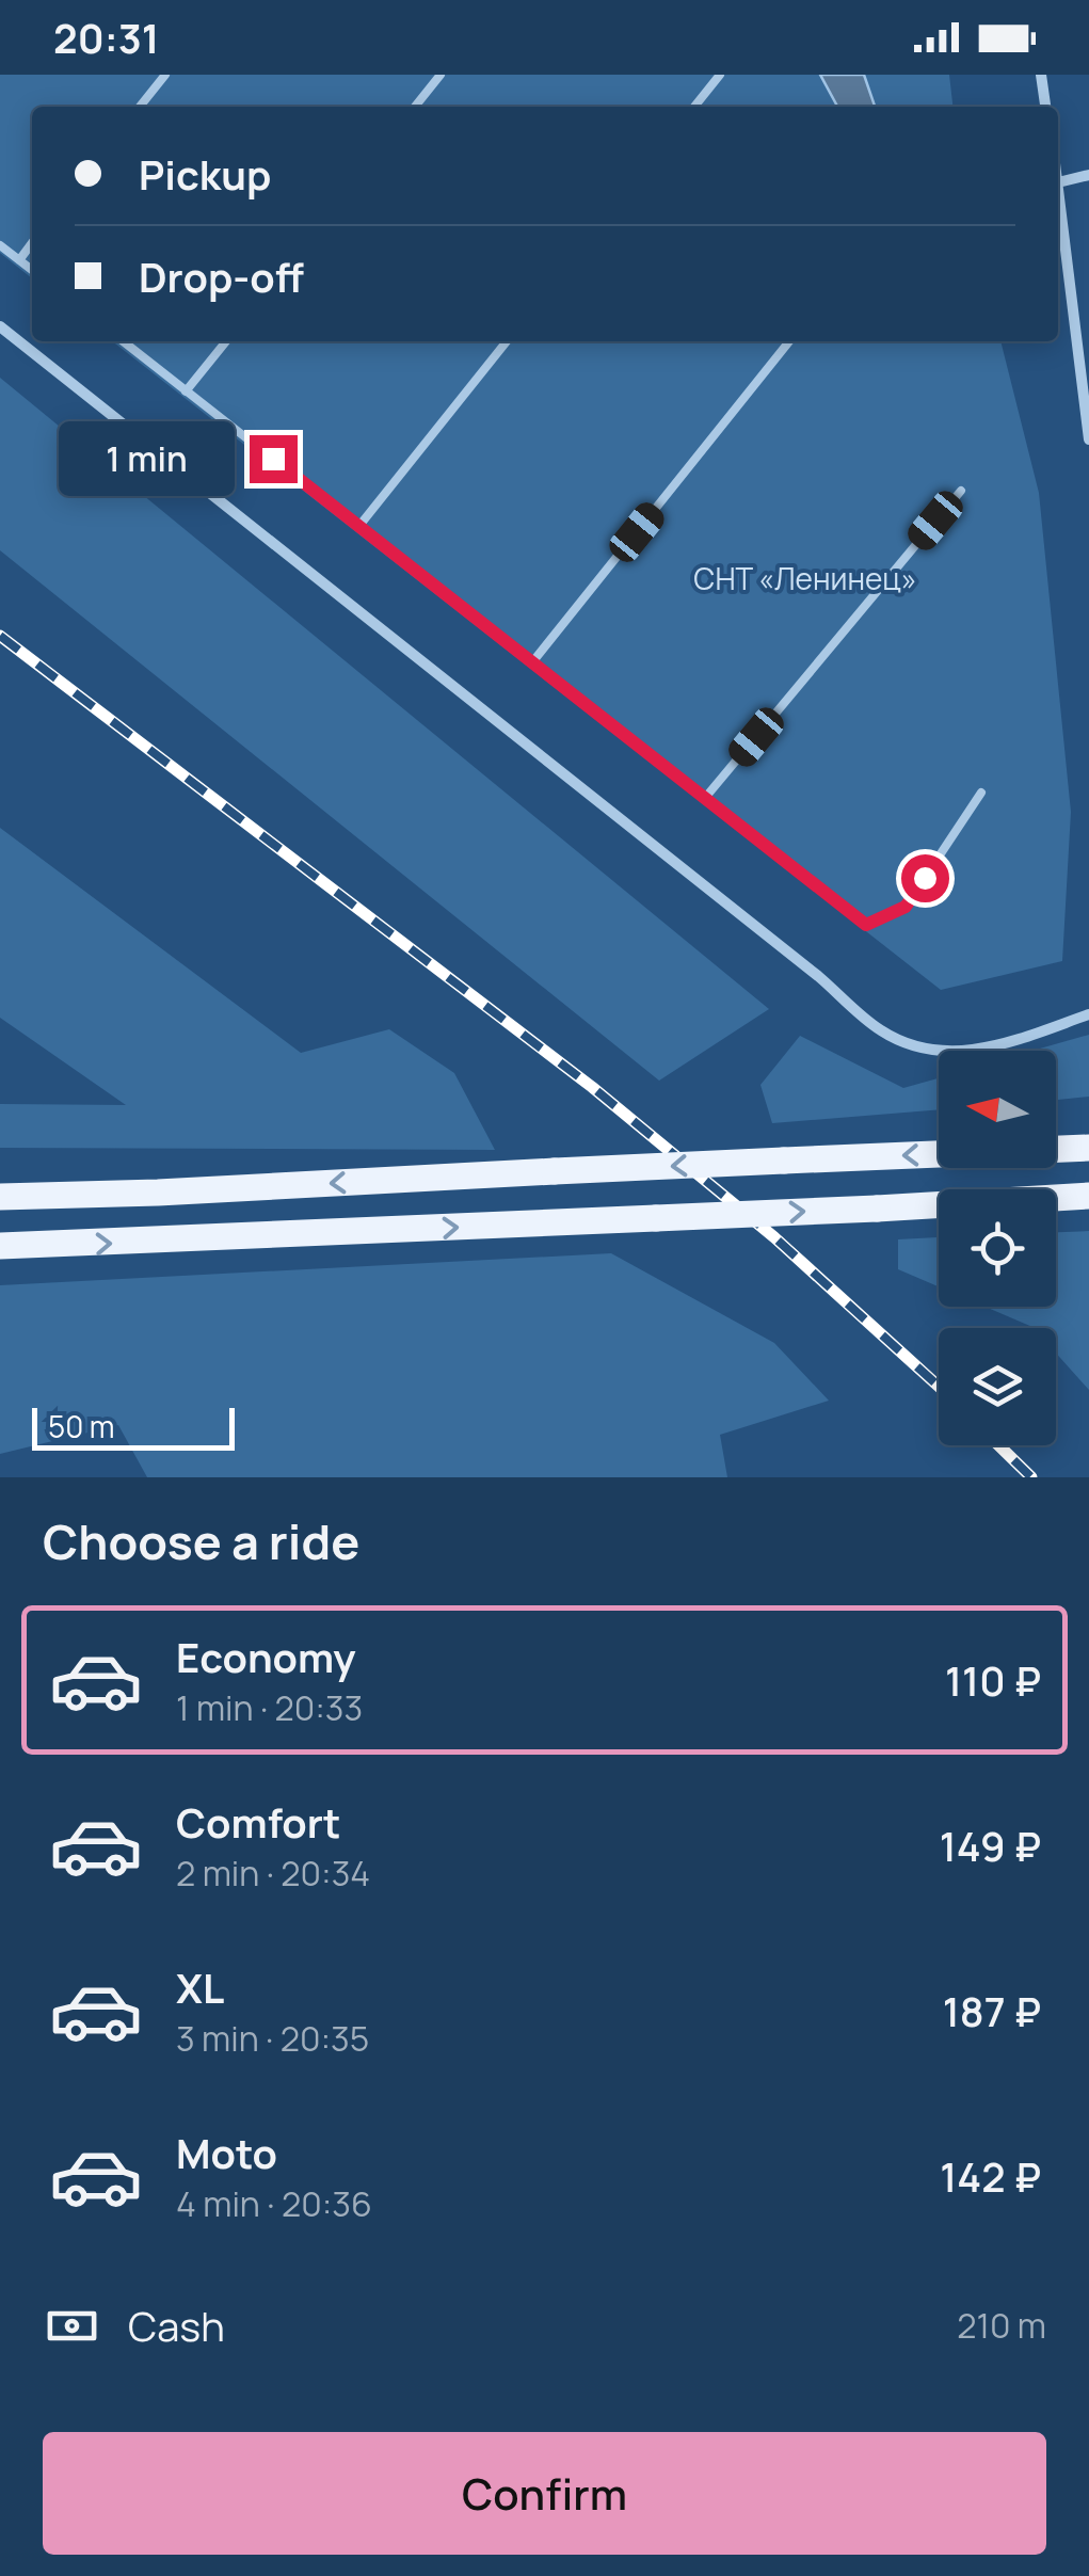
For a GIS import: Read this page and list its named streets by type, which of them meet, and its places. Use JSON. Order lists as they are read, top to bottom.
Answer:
{
  "parks": ["СНТ «Ленинец»"],
  "scale_bar": "50 m",
  "north": "left",
  "page": {
    "status": "20:31",
    "banner": ["Pickup", "Drop-off"],
    "bubble": "1 min",
    "scale": "50 m",
    "heading": "Choose a ride",
    "list": [
      {
        "name": "Economy",
        "note": "1 min · 20:33",
        "value": "110 ₽"
      },
      {
        "name": "Comfort",
        "note": "2 min · 20:34",
        "value": "149 ₽"
      },
      {
        "name": "XL",
        "note": "3 min · 20:35",
        "value": "187 ₽"
      },
      {
        "name": "Moto",
        "note": "4 min · 20:36",
        "value": "142 ₽"
      }
    ],
    "pay": ["Cash", "210 m"],
    "buttons": "Confirm"
  }
}
